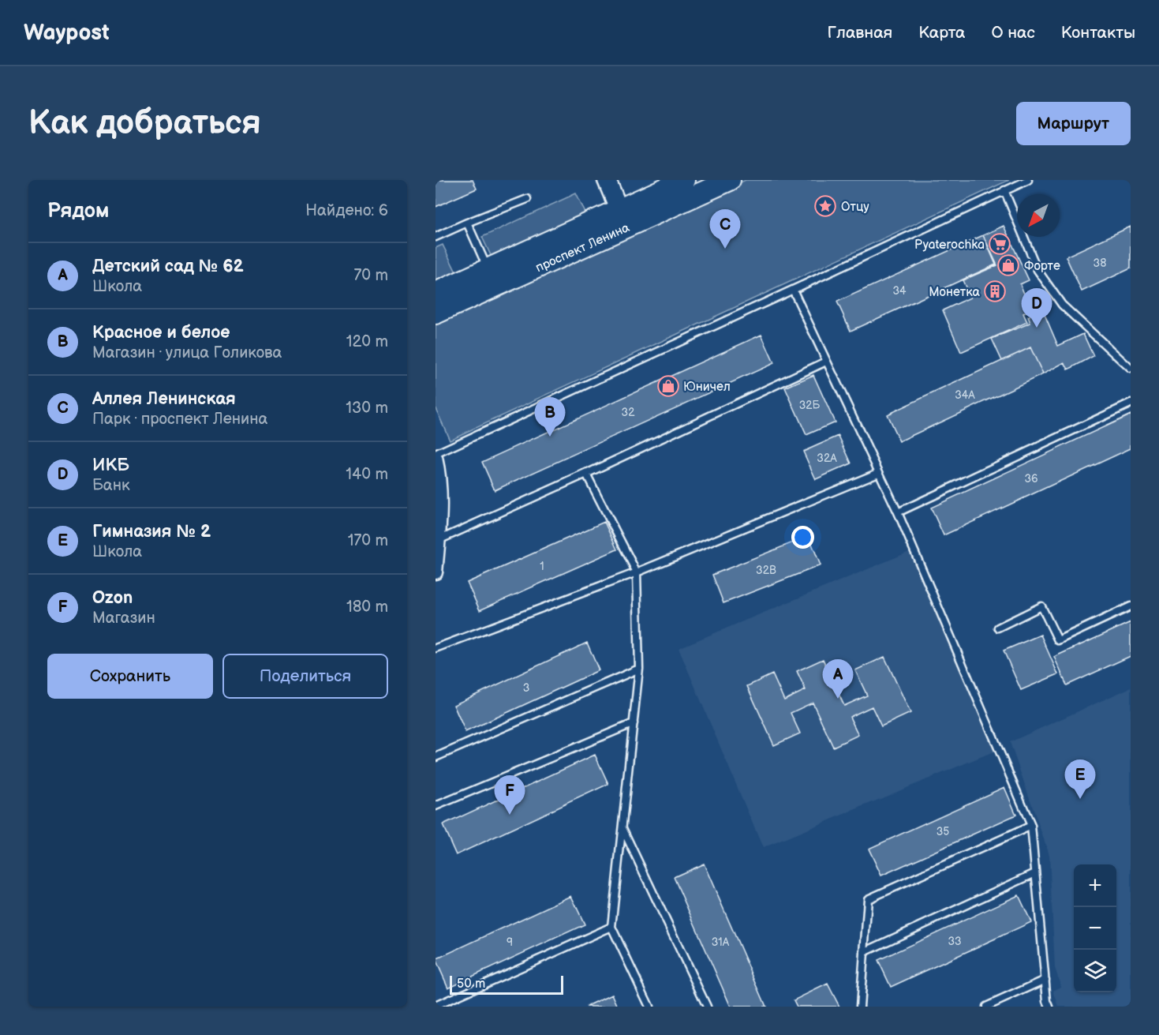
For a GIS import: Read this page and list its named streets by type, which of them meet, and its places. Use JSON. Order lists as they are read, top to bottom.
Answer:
{
  "streets": {
    "main road": ["проспект Ленина"]
  },
  "places": {
    "place": ["Отцу"],
    "supermarket": ["Pyaterochka"],
    "shop": ["Форте", "Юничел"],
    "building": ["Монетка"]
  },
  "house_numbers": [
    "38",
    "34",
    "34А",
    "32Б",
    "32",
    "32А",
    "36",
    "1",
    "32В",
    "3",
    "35",
    "33",
    "9",
    "31А"
  ],
  "scale_bar": "50 m",
  "north": "bottom left",
  "page": {
    "header": "Waypost",
    "nav": [
      "Главная",
      "Карта",
      "О нас",
      "Контакты"
    ],
    "buttons": [
      "Маршрут",
      ["Сохранить", "Поделиться"]
    ],
    "title": "Как добраться",
    "heading": ["Рядом", "Найдено: 6"],
    "pins": [
      "C",
      "D",
      "B",
      "A",
      "E",
      "F"
    ],
    "list": [
      {
        "mark": "A",
        "name": "Детский сад № 62",
        "note": "Школа",
        "value": "70 m"
      },
      {
        "mark": "B",
        "name": "Красное и белое",
        "note": "Магазин · улица Голикова",
        "value": "120 m"
      },
      {
        "mark": "C",
        "name": "Аллея Ленинская",
        "note": "Парк · проспект Ленина",
        "value": "130 m"
      },
      {
        "mark": "D",
        "name": "ИКБ",
        "note": "Банк",
        "value": "140 m"
      },
      {
        "mark": "E",
        "name": "Гимназия № 2",
        "note": "Школа",
        "value": "170 m"
      },
      {
        "mark": "F",
        "name": "Ozon",
        "note": "Магазин",
        "value": "180 m"
      }
    ],
    "map_buttons": ["+", "−"],
    "scale": "50 m"
  }
}
